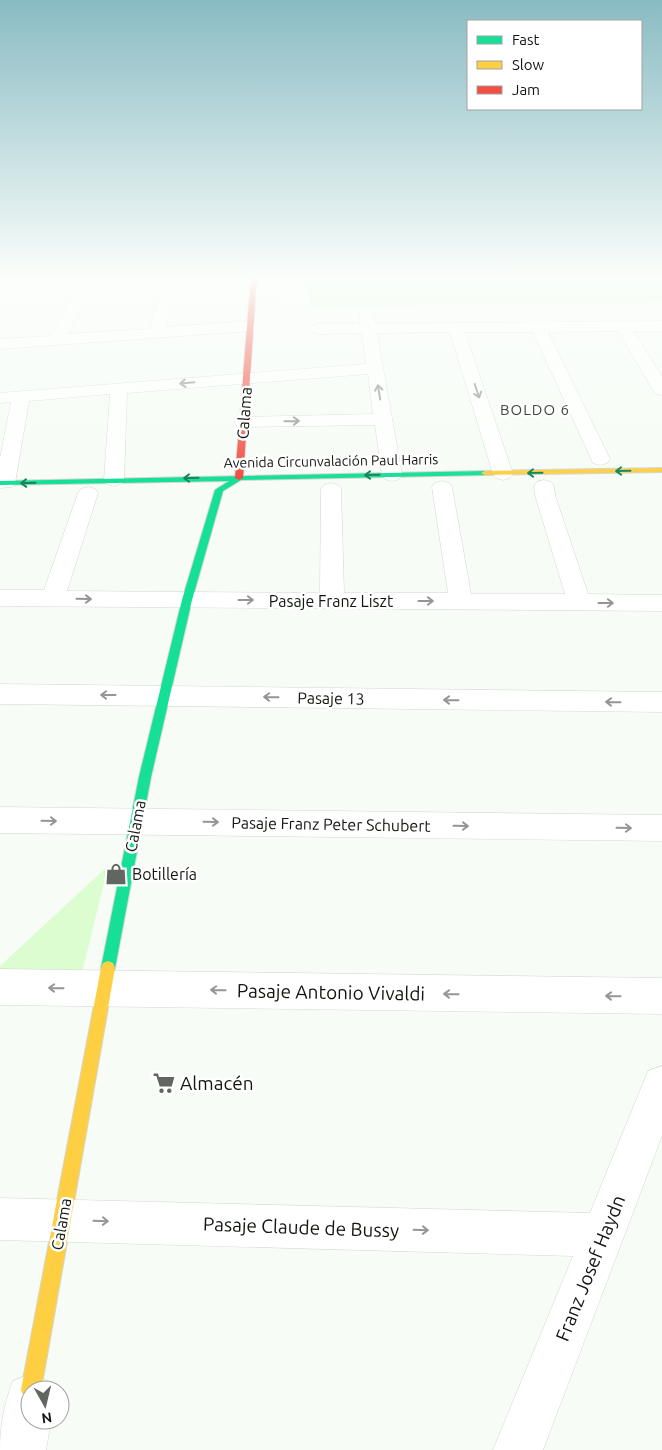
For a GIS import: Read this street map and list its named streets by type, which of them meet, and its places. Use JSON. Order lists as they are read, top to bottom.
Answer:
{
  "streets": {
    "street": [
      "Calama",
      "Avenida Circunvalación Paul Harris",
      "Pasaje Franz Liszt",
      "Pasaje 13",
      "Pasaje Franz Peter Schubert",
      "Pasaje Antonio Vivaldi",
      "Pasaje Claude de Bussy",
      "Franz Josef Haydn"
    ]
  },
  "crossings": [
    ["Calama", "Avenida Circunvalación Paul Harris"],
    ["Calama", "Pasaje Franz Liszt"],
    ["Calama", "Pasaje 13"],
    ["Calama", "Pasaje Franz Peter Schubert"],
    ["Calama", "Pasaje Antonio Vivaldi"],
    ["Calama", "Pasaje Claude de Bussy"],
    ["Pasaje Claude de Bussy", "Franz Josef Haydn"]
  ],
  "one_way": [
    "Pasaje 13",
    "Pasaje Franz Peter Schubert",
    "Pasaje Antonio Vivaldi",
    "Pasaje Claude de Bussy"
  ],
  "districts": ["BOLDO 6"],
  "places": {
    "shop": ["Botillería"],
    "supermarket": ["Almacén"]
  },
  "legend": ["Fast", "Slow", "Jam"],
  "north": "bottom"
}
